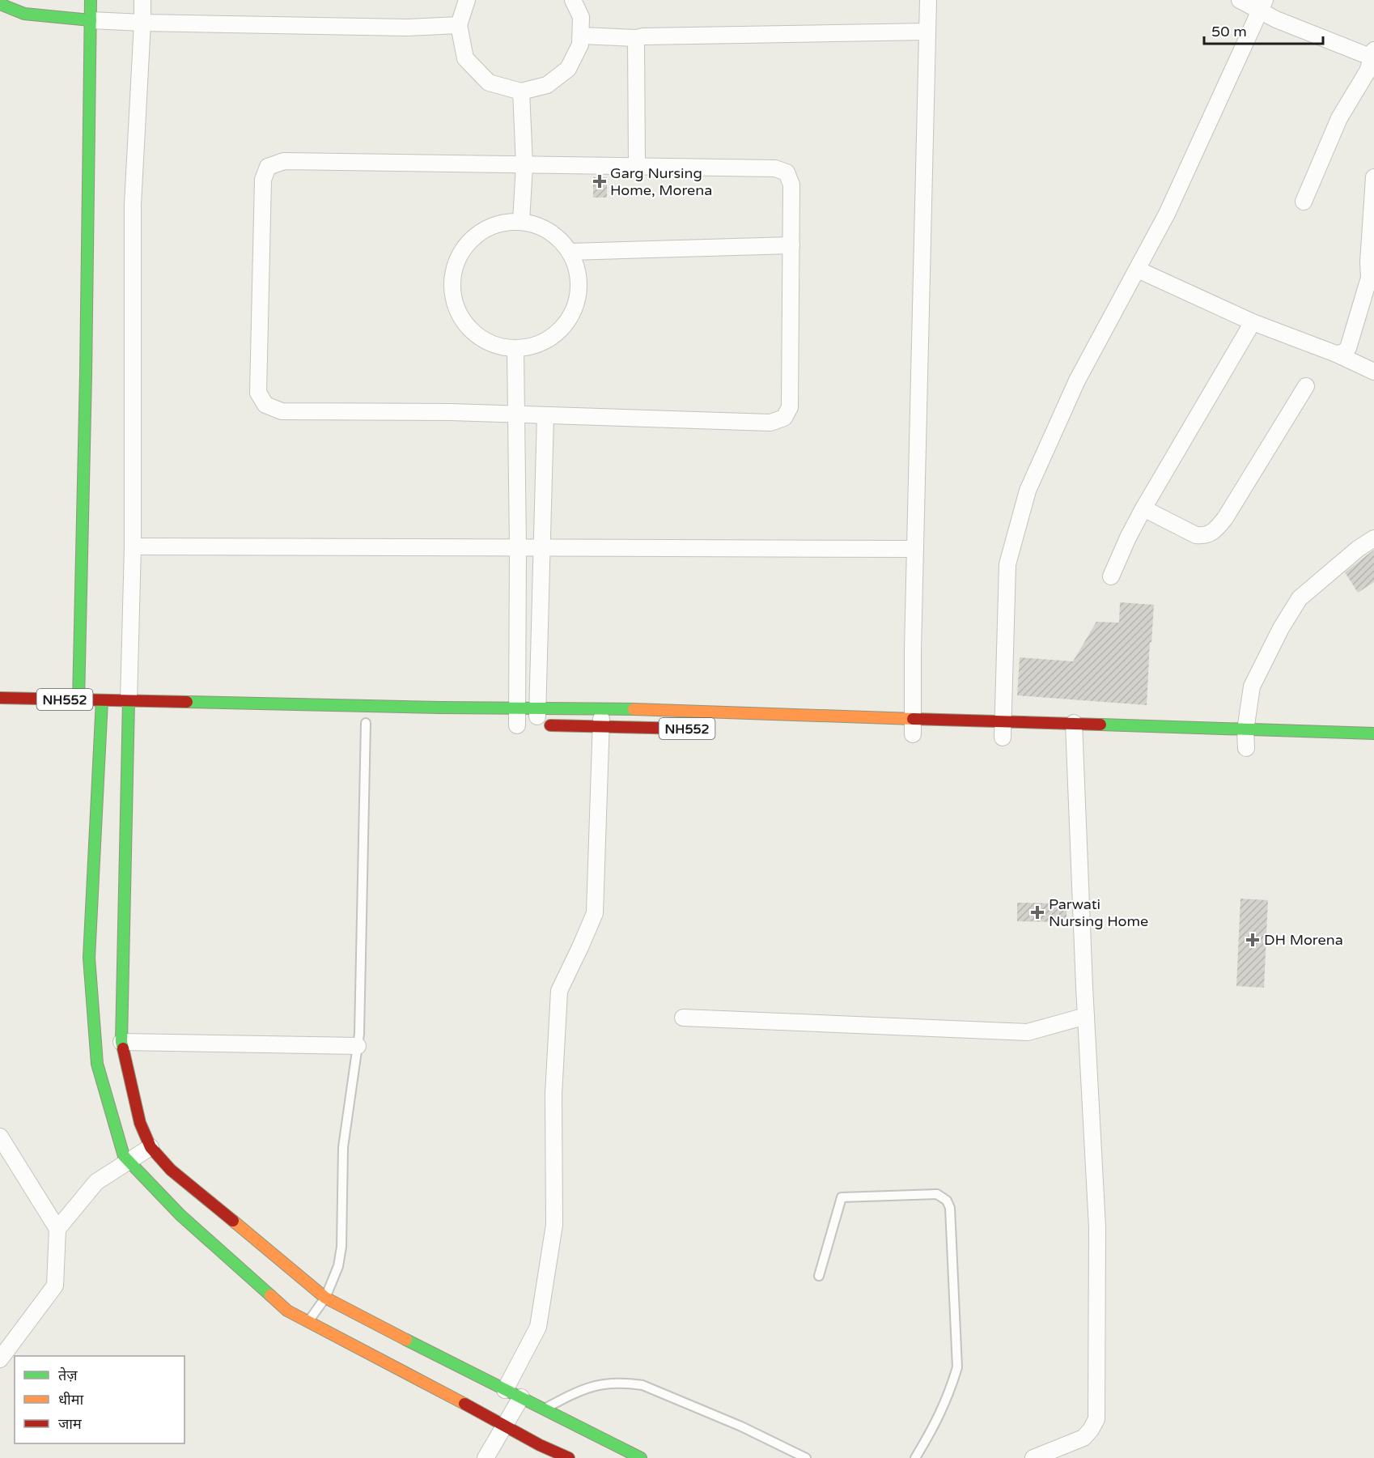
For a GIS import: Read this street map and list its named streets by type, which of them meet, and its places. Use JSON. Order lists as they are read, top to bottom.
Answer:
{
  "streets": {
    "main road": ["NH552"]
  },
  "places": {
    "health": ["Garg Nursing Home, Morena", "Parwati Nursing Home", "DH Morena"]
  },
  "legend": ["तेज़", "धीमा", "जाम"],
  "scale_bar": "50 m"
}
